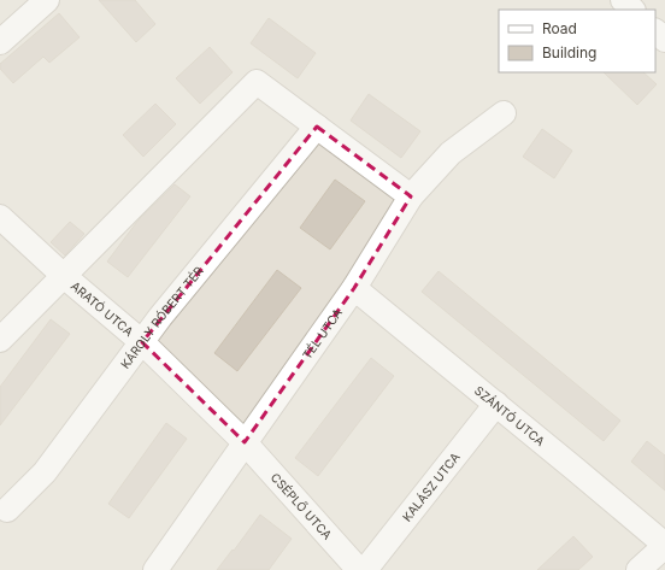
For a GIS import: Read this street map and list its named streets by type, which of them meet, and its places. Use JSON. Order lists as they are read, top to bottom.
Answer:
{
  "streets": {
    "street": [
      "ARATÓ UTCA",
      "KÁROLY RÓBERT TÉR",
      "TÉL UTCA",
      "SZÁNTÓ UTCA",
      "KALÁSZ UTCA",
      "CSÉPLŐ UTCA"
    ]
  },
  "crossings": [
    ["ARATÓ UTCA", "KÁROLY RÓBERT TÉR"],
    ["ARATÓ UTCA", "TÉL UTCA"],
    ["ARATÓ UTCA", "CSÉPLŐ UTCA"],
    ["TÉL UTCA", "SZÁNTÓ UTCA"],
    ["TÉL UTCA", "CSÉPLŐ UTCA"],
    ["SZÁNTÓ UTCA", "KALÁSZ UTCA"]
  ],
  "legend": ["Road", "Building"]
}
